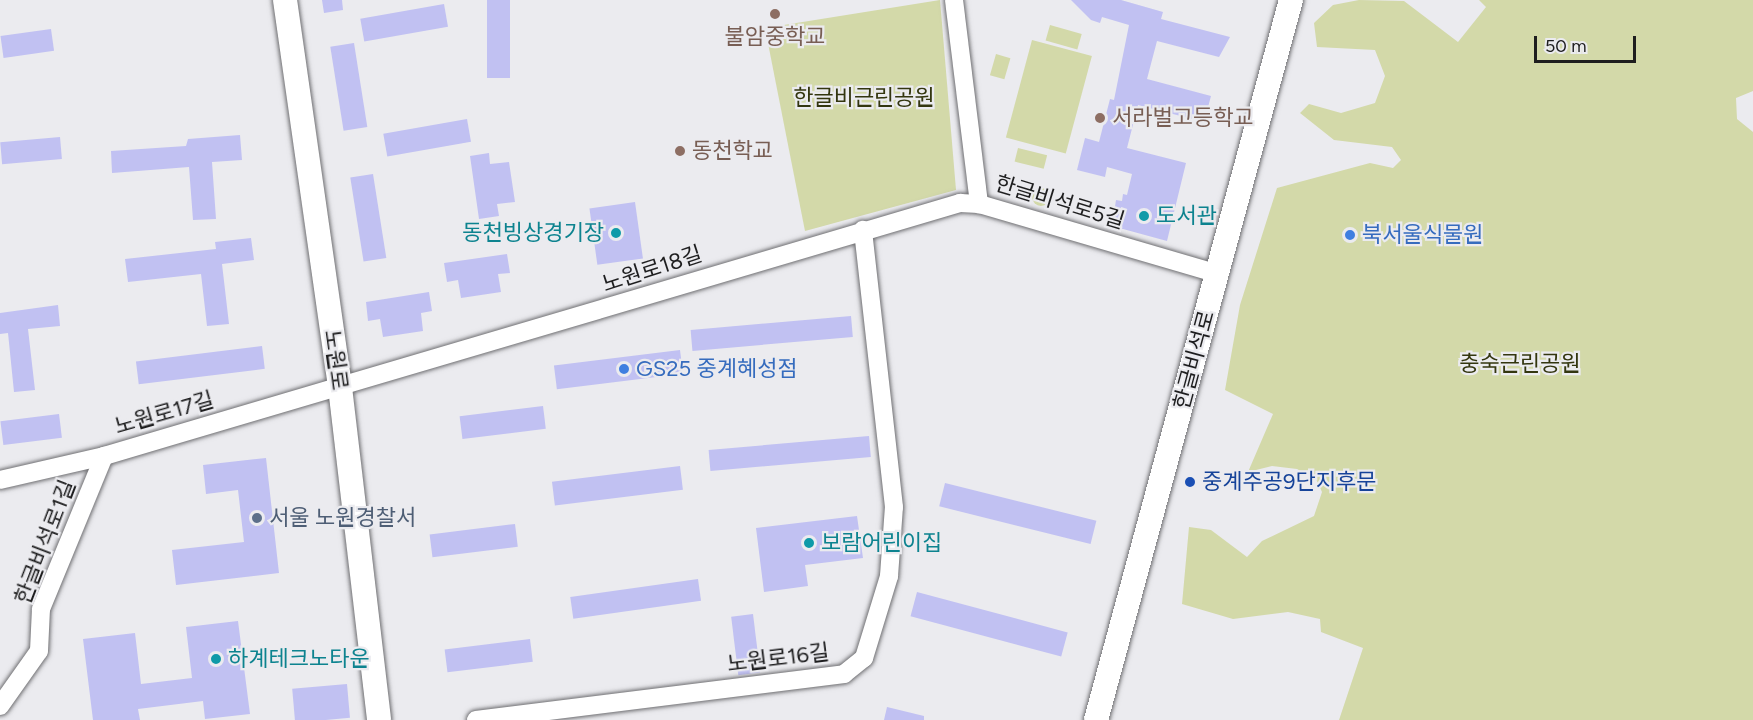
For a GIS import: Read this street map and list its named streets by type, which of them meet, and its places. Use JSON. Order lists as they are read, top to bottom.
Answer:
{
  "streets": {
    "main road": ["노원로", "한글비석로"],
    "street": [
      "한글비석로5길",
      "노원로18길",
      "노원로17길",
      "한글비석로1길",
      "노원로16길"
    ]
  },
  "crossings": [
    ["한글비석로5길", "노원로18길"],
    ["한글비석로5길", "한글비석로"],
    ["노원로18길", "노원로"],
    ["노원로18길", "노원로17길"],
    ["노원로18길", "노원로16길"],
    ["노원로", "노원로17길"],
    ["노원로17길", "한글비석로1길"]
  ],
  "parks": ["한글비근린공원", "충숙근린공원"],
  "places": [
    "불암중학교",
    "서라벌고등학교",
    "동천학교",
    "도서관",
    "동천빙상경기장",
    "북서울식물원",
    "GS25 중계혜성점",
    "중계주공9단지후문",
    "서울 노원경찰서",
    "보람어린이집",
    "하계테크노타운"
  ],
  "scale_bar": "50 m"
}
